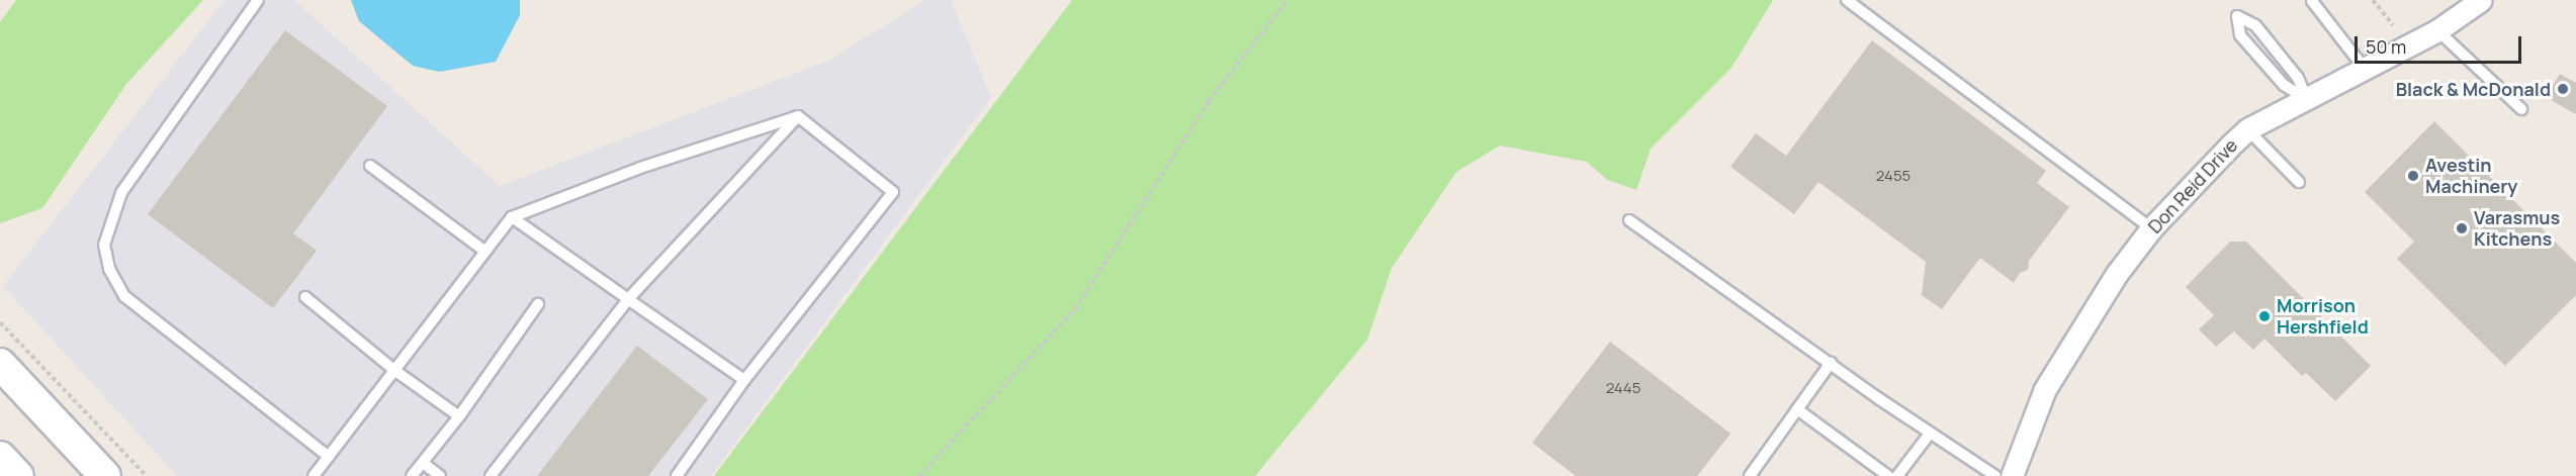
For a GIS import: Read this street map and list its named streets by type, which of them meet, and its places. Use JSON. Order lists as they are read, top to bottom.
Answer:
{
  "streets": {
    "street": ["Don Reid Drive"]
  },
  "places": [
    "Black & McDonald",
    "Avestin Machinery",
    "Varasmus Kitchens",
    "Morrison Hershfield"
  ],
  "house_numbers": ["2455", "2445"],
  "scale_bar": "50 m"
}
